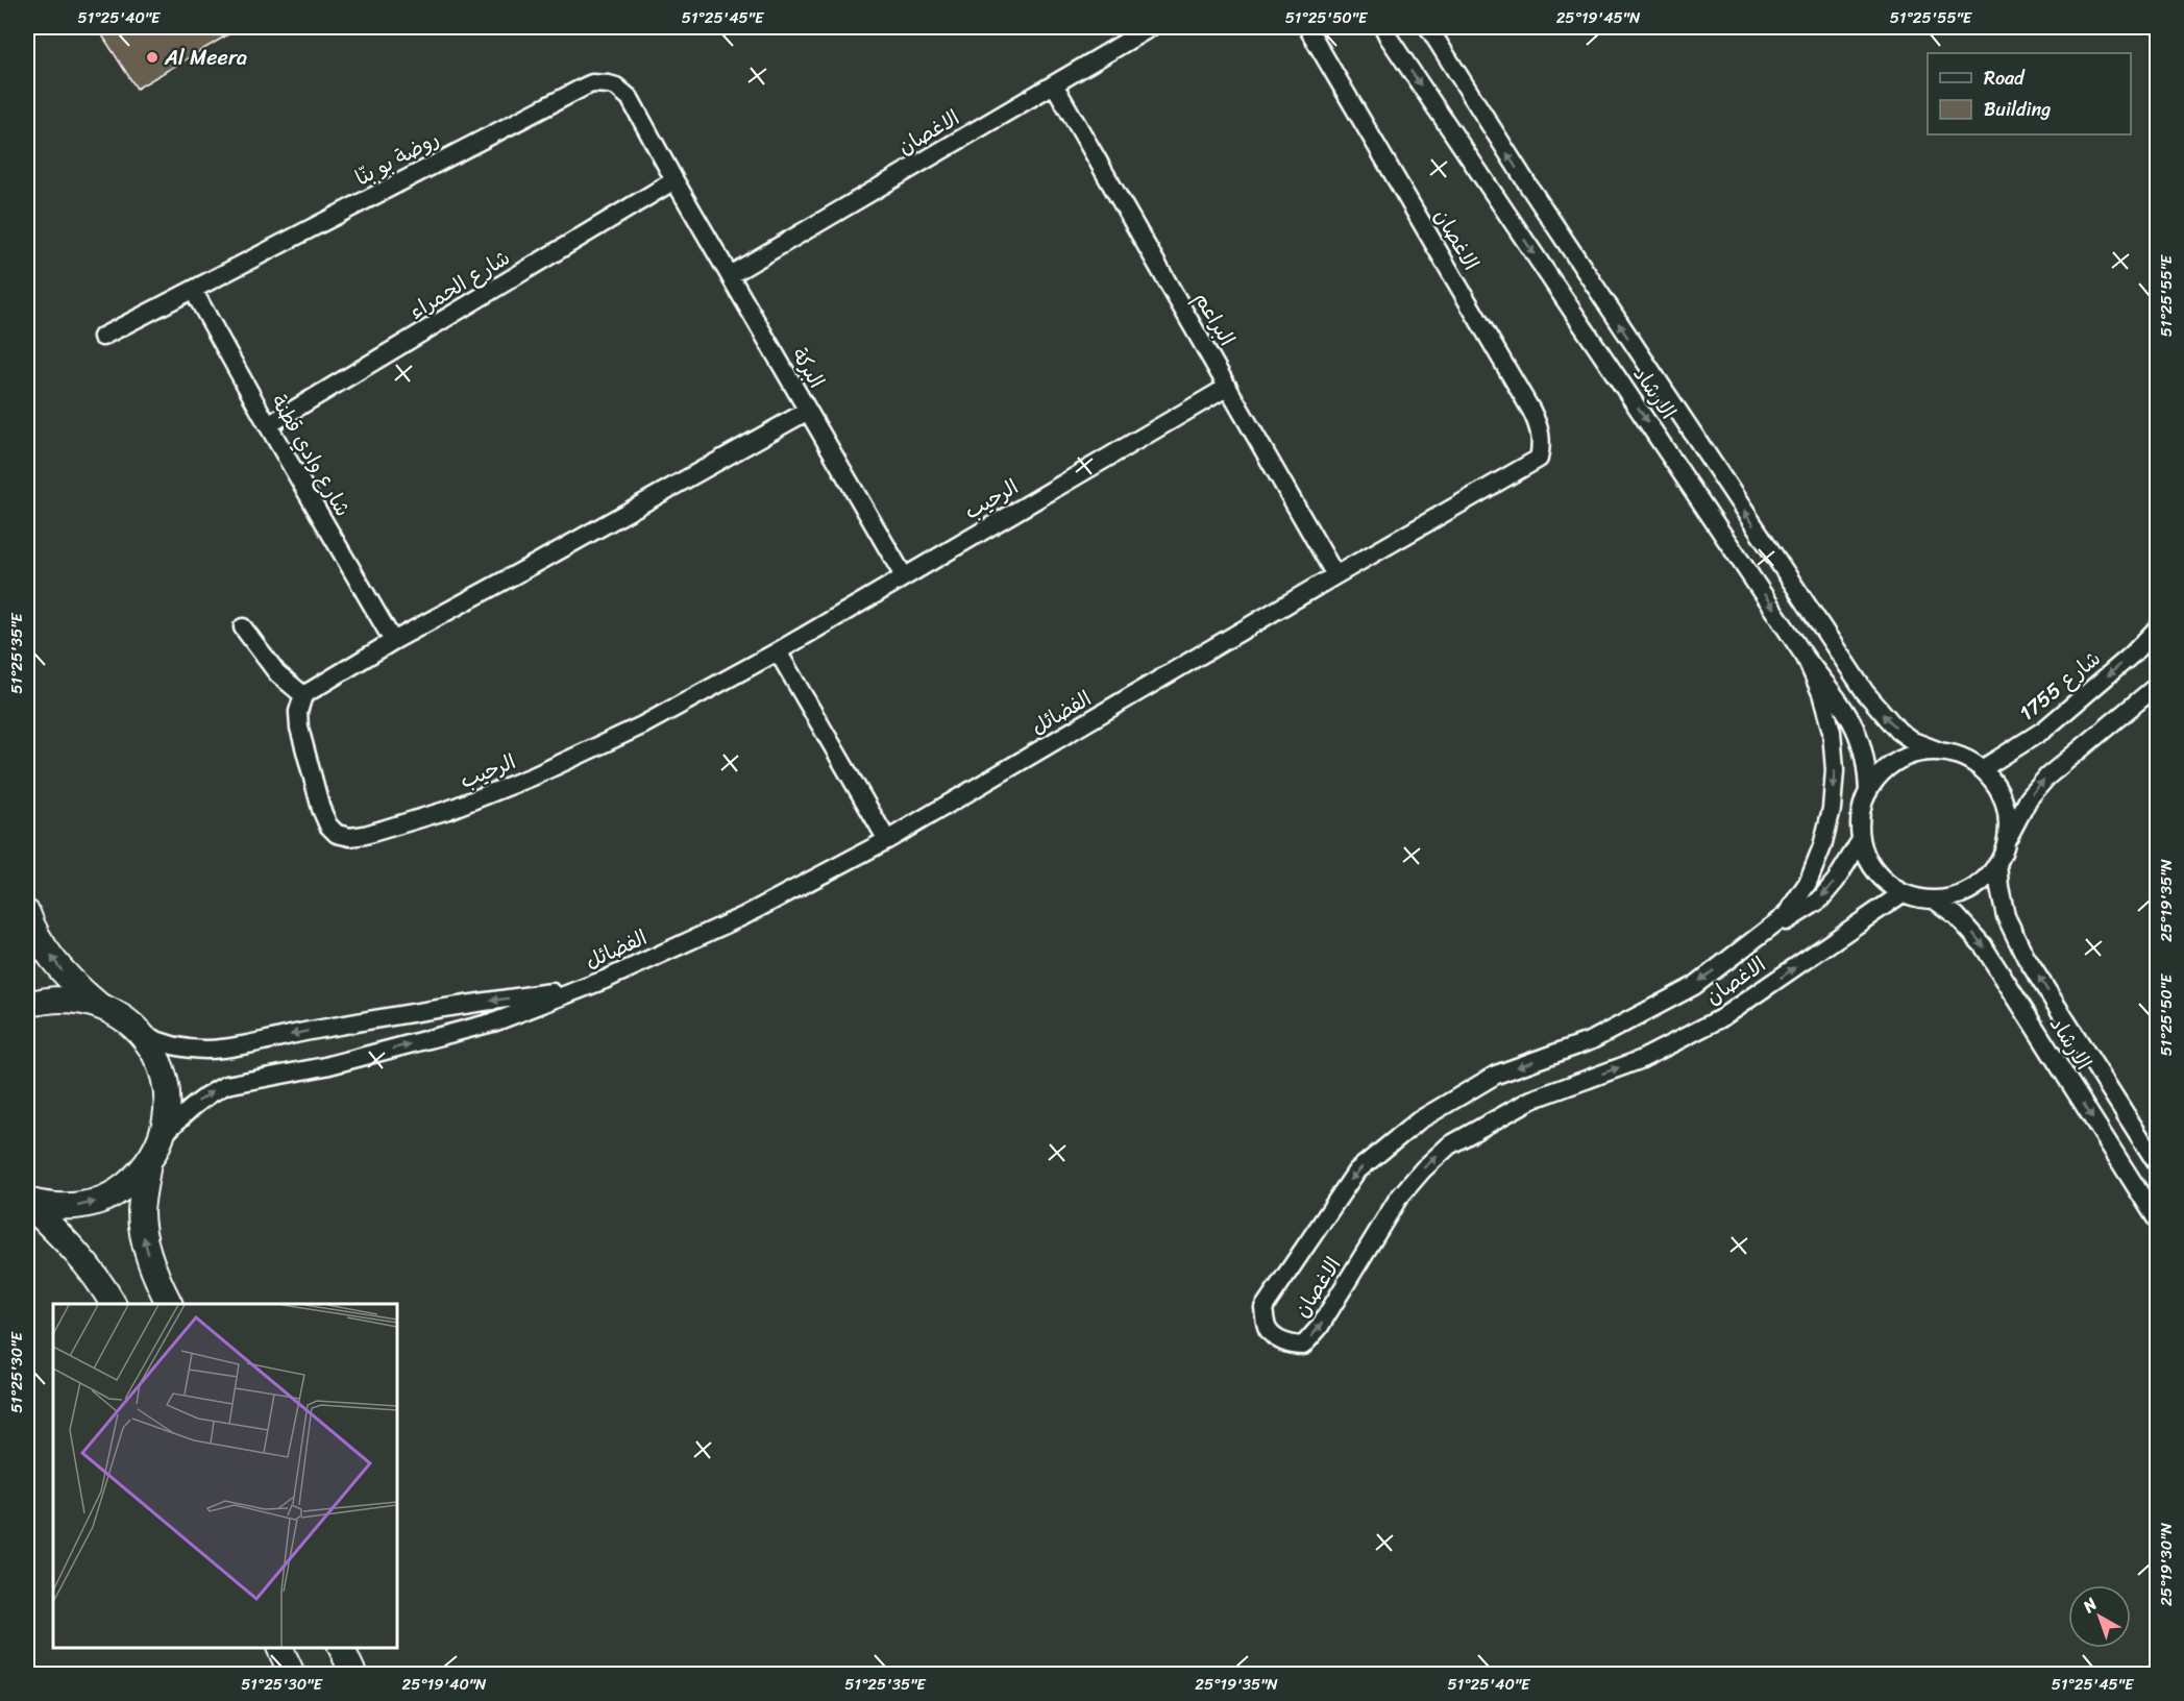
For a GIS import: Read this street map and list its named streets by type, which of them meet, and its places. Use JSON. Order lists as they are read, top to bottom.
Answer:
{
  "streets": {
    "street": [
      "الاغصان",
      "روضة بو بنّا",
      "شارع الحمراء",
      "البراعم",
      "البركة",
      "الارشاد",
      "شارع وادي قطنة",
      "الرحيب",
      "شارع 1755",
      "الفضائل"
    ]
  },
  "crossings": [
    ["الاغصان", "البراعم"],
    ["الاغصان", "البركة"],
    ["الاغصان", "الارشاد"],
    ["الاغصان", "شارع 1755"],
    ["الاغصان", "الفضائل"],
    ["روضة بو بنّا", "شارع الحمراء"],
    ["روضة بو بنّا", "البركة"],
    ["روضة بو بنّا", "شارع وادي قطنة"],
    ["شارع الحمراء", "البركة"],
    ["شارع الحمراء", "شارع وادي قطنة"],
    ["البراعم", "الرحيب"],
    ["البراعم", "الفضائل"],
    ["البركة", "الرحيب"],
    ["الارشاد", "شارع 1755"]
  ],
  "places": ["Al Meera"],
  "legend": ["Road", "Building"],
  "north": "top left",
  "coordinates": [
    "51°25'40\"E",
    "51°25'45\"E",
    "51°25'50\"E",
    "25°19'45\"N",
    "51°25'55\"E",
    "51°25'35\"E",
    "25°19'35\"N",
    "51°25'30\"E",
    "25°19'30\"N",
    "25°19'40\"N"
  ]
}
